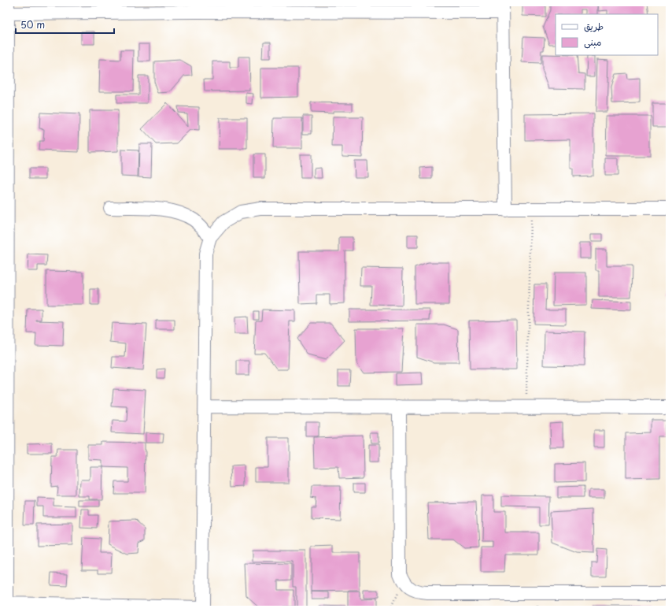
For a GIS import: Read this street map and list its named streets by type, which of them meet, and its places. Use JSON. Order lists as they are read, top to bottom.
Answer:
{
  "legend": ["طريق", "مبنى"],
  "scale_bar": "50 m"
}
